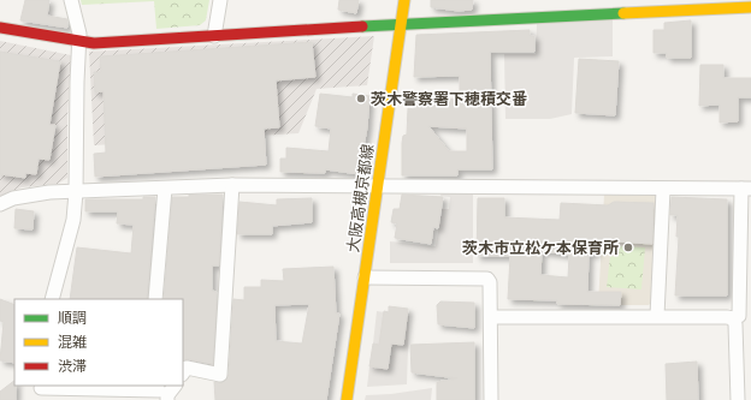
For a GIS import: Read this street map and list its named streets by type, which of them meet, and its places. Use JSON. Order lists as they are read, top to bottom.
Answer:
{
  "streets": {
    "street": ["大阪高槻京都線"]
  },
  "places": ["茨木警察署下穂積交番", "茨木市立松ケ本保育所"],
  "legend": ["順調", "混雑", "渋滞"]
}
